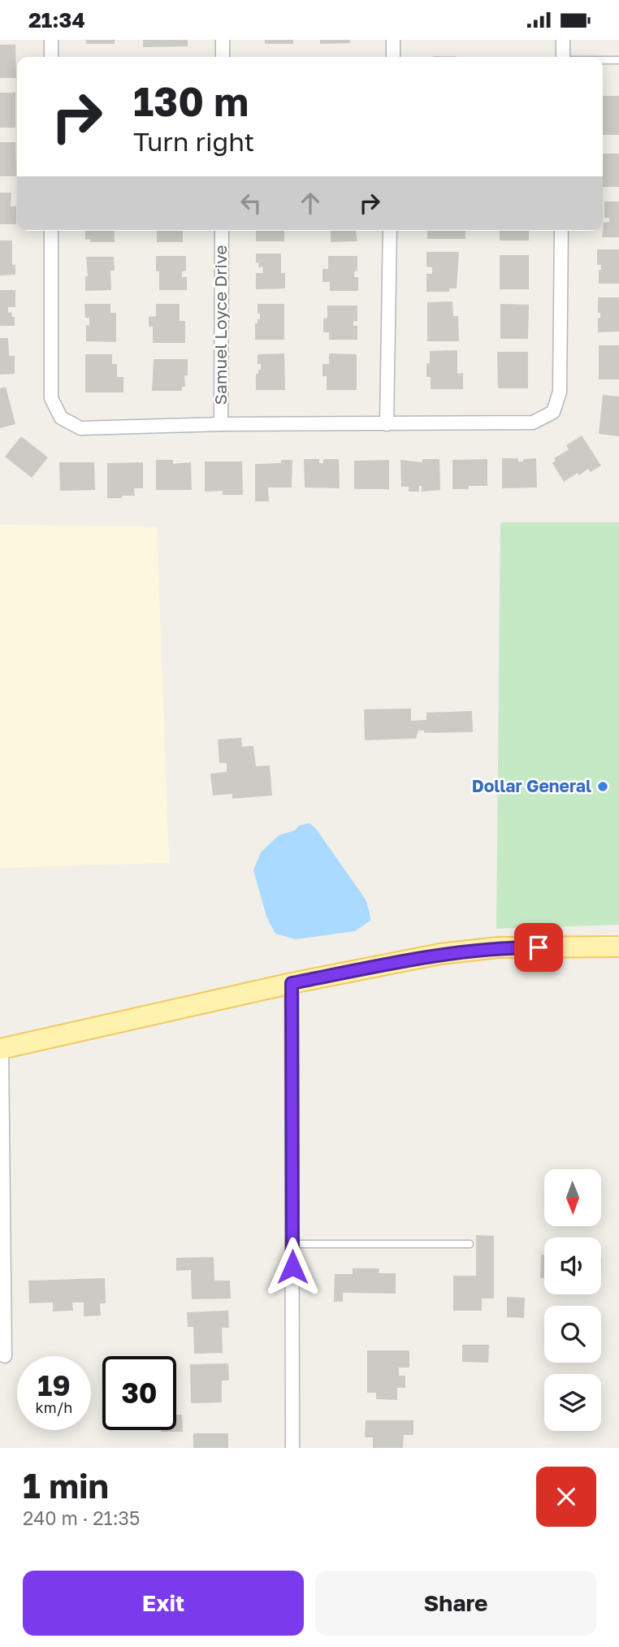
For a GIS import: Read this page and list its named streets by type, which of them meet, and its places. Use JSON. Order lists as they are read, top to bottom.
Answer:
{
  "streets": {
    "street": ["Samuel Loyce Drive"]
  },
  "places": ["Dollar General"],
  "north": "bottom",
  "page": {
    "status": "21:34",
    "turn": ["130 m", "Turn right"],
    "speed": "19 km/h",
    "limit": "30",
    "heading": ["1 min", "240 m · 21:35"],
    "buttons": ["Exit", "Share"]
  }
}
